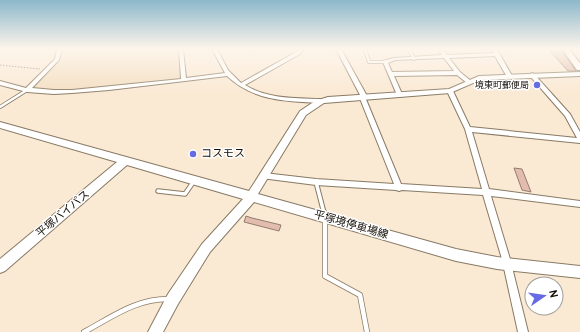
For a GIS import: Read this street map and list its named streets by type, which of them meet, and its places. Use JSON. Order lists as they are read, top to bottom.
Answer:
{
  "streets": {
    "street": ["平塚バイパス", "平塚境停車場線"]
  },
  "crossings": [
    ["平塚バイパス", "平塚境停車場線"]
  ],
  "places": ["境東町郵便局", "コスモス"],
  "north": "right"
}
